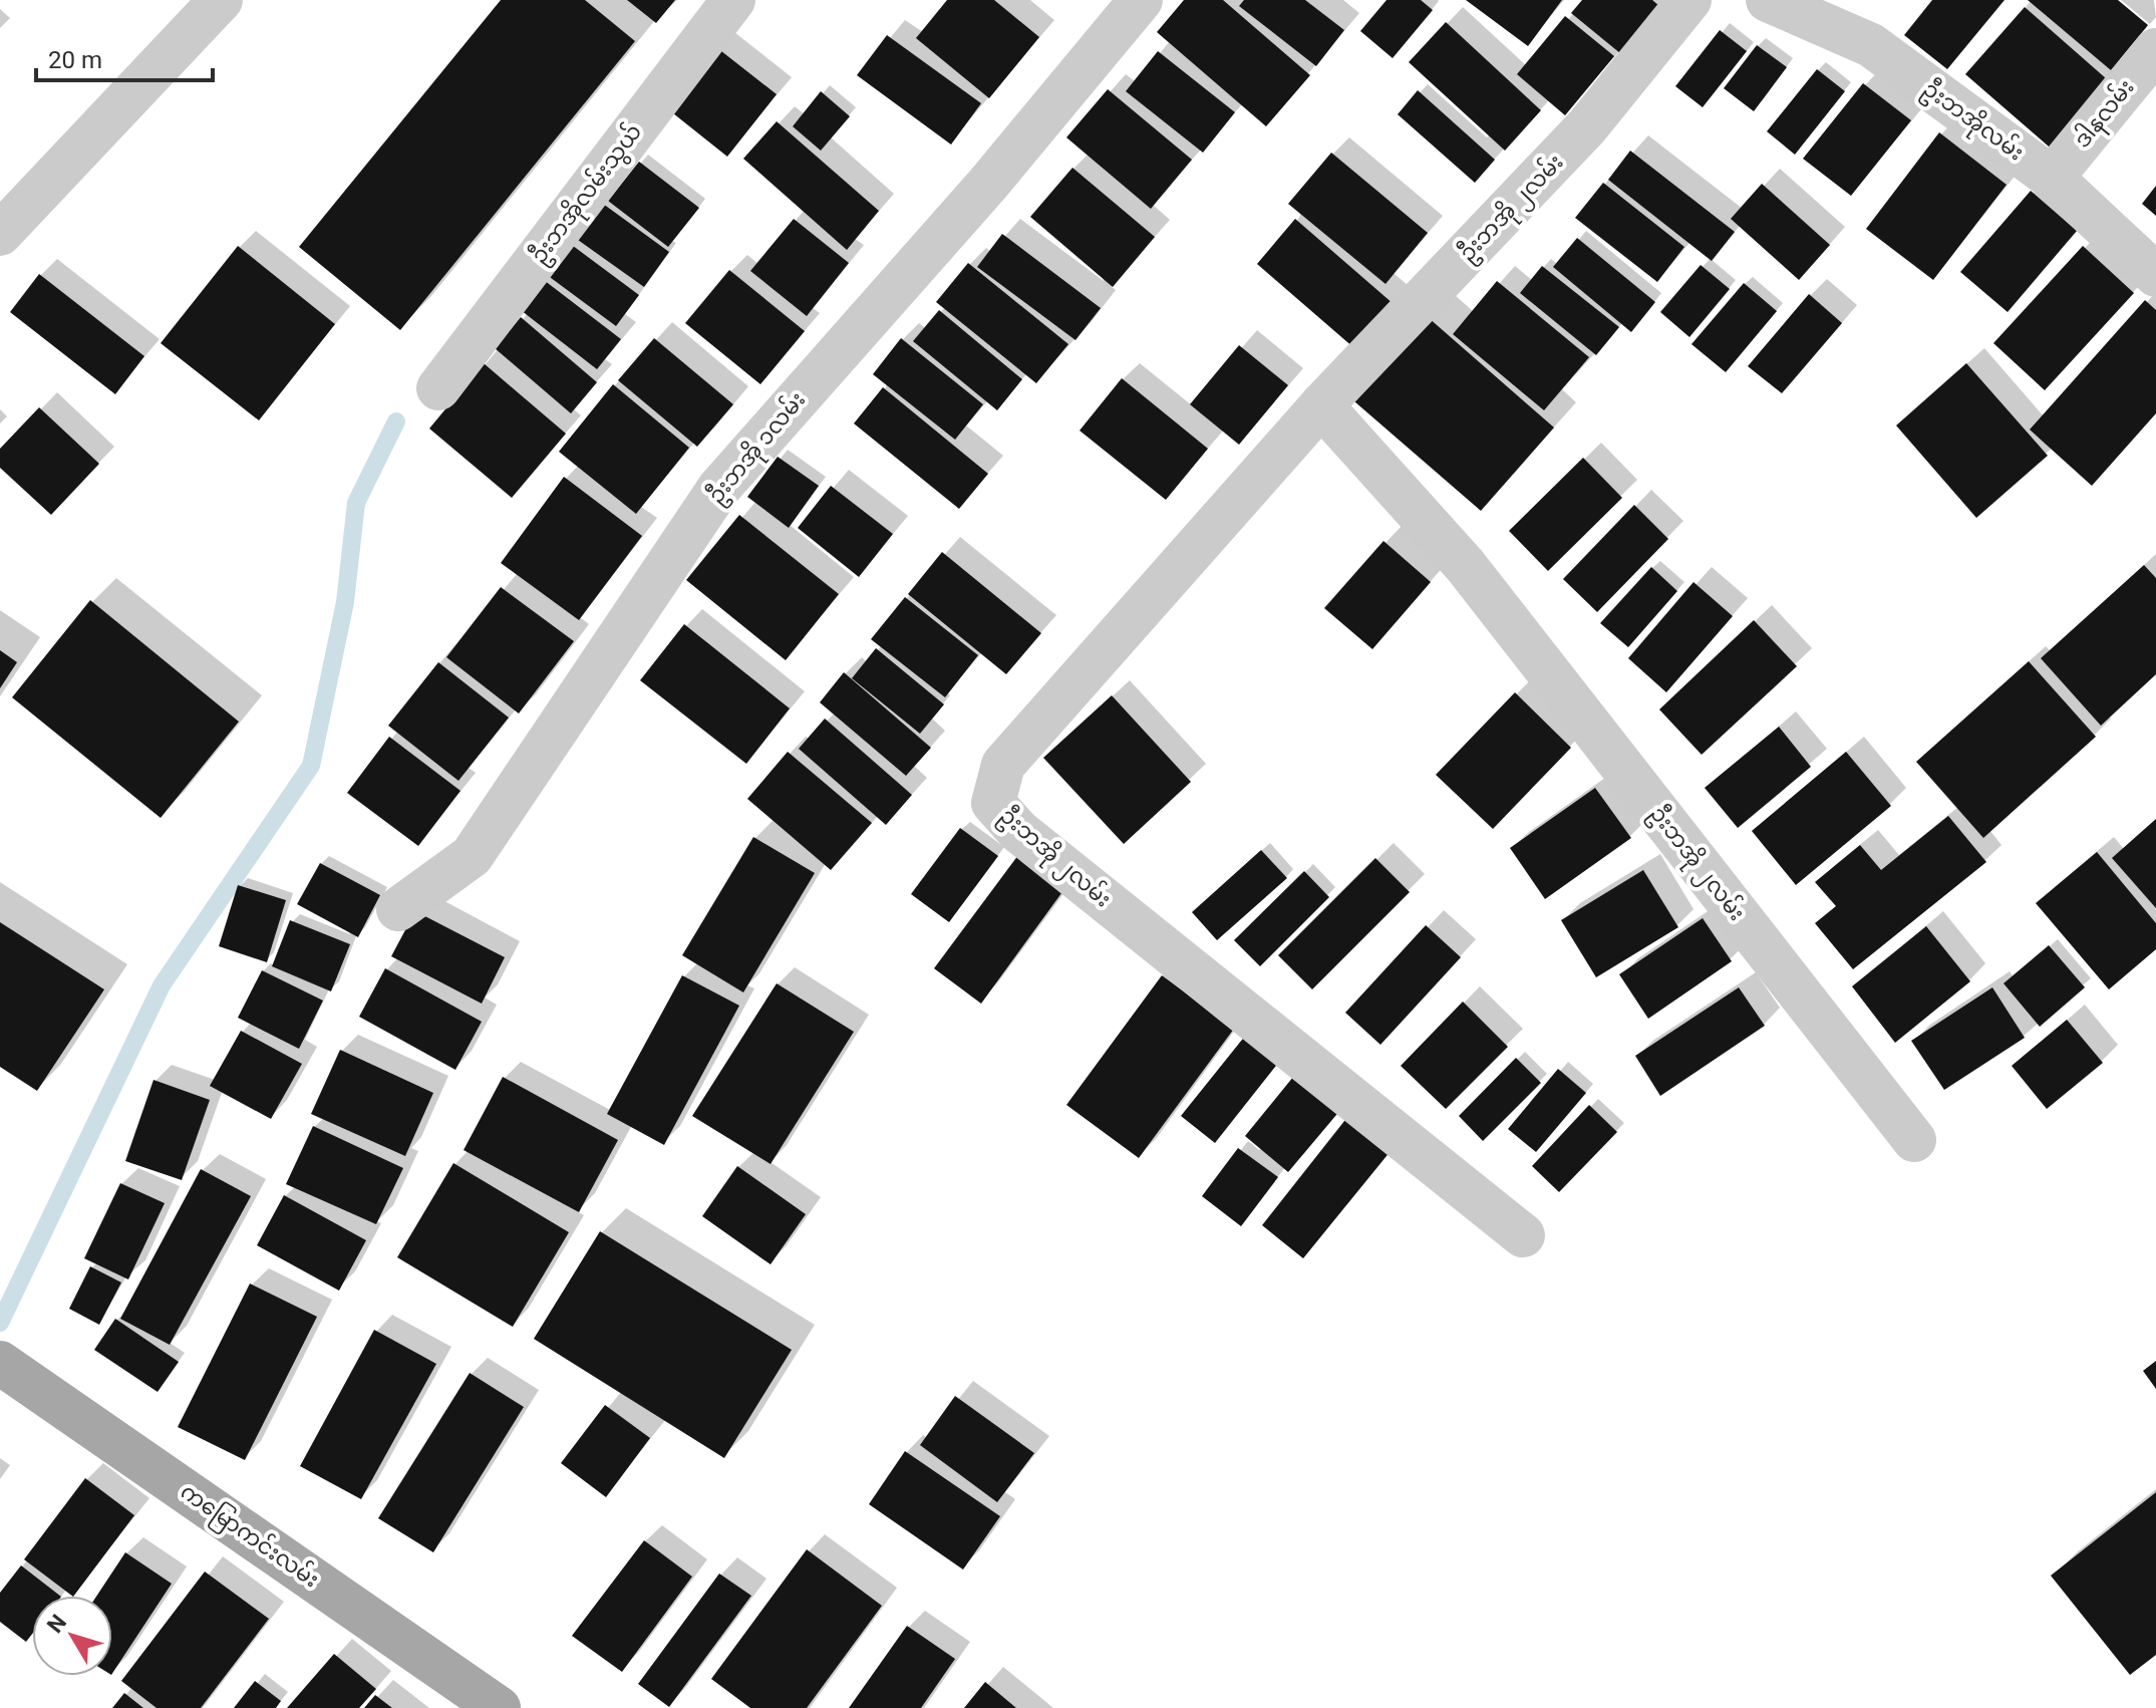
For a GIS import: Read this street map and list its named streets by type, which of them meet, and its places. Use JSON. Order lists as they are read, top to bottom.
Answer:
{
  "streets": {
    "main road": ["ကမြောကင်းလမ်း"],
    "street": [
      "ဒါနလမ်း",
      "ဦးဘအိုလမ်း",
      "ဦးဘအိုလမ်းသွယ်",
      "ဦးဘအို ၂လမ်း",
      "ဦးဘအို ၁လမ်း"
    ]
  },
  "crossings": [
    ["ဒါနလမ်း", "ဦးဘအိုလမ်း"]
  ],
  "scale_bar": "20 m",
  "north": "top left"
}
